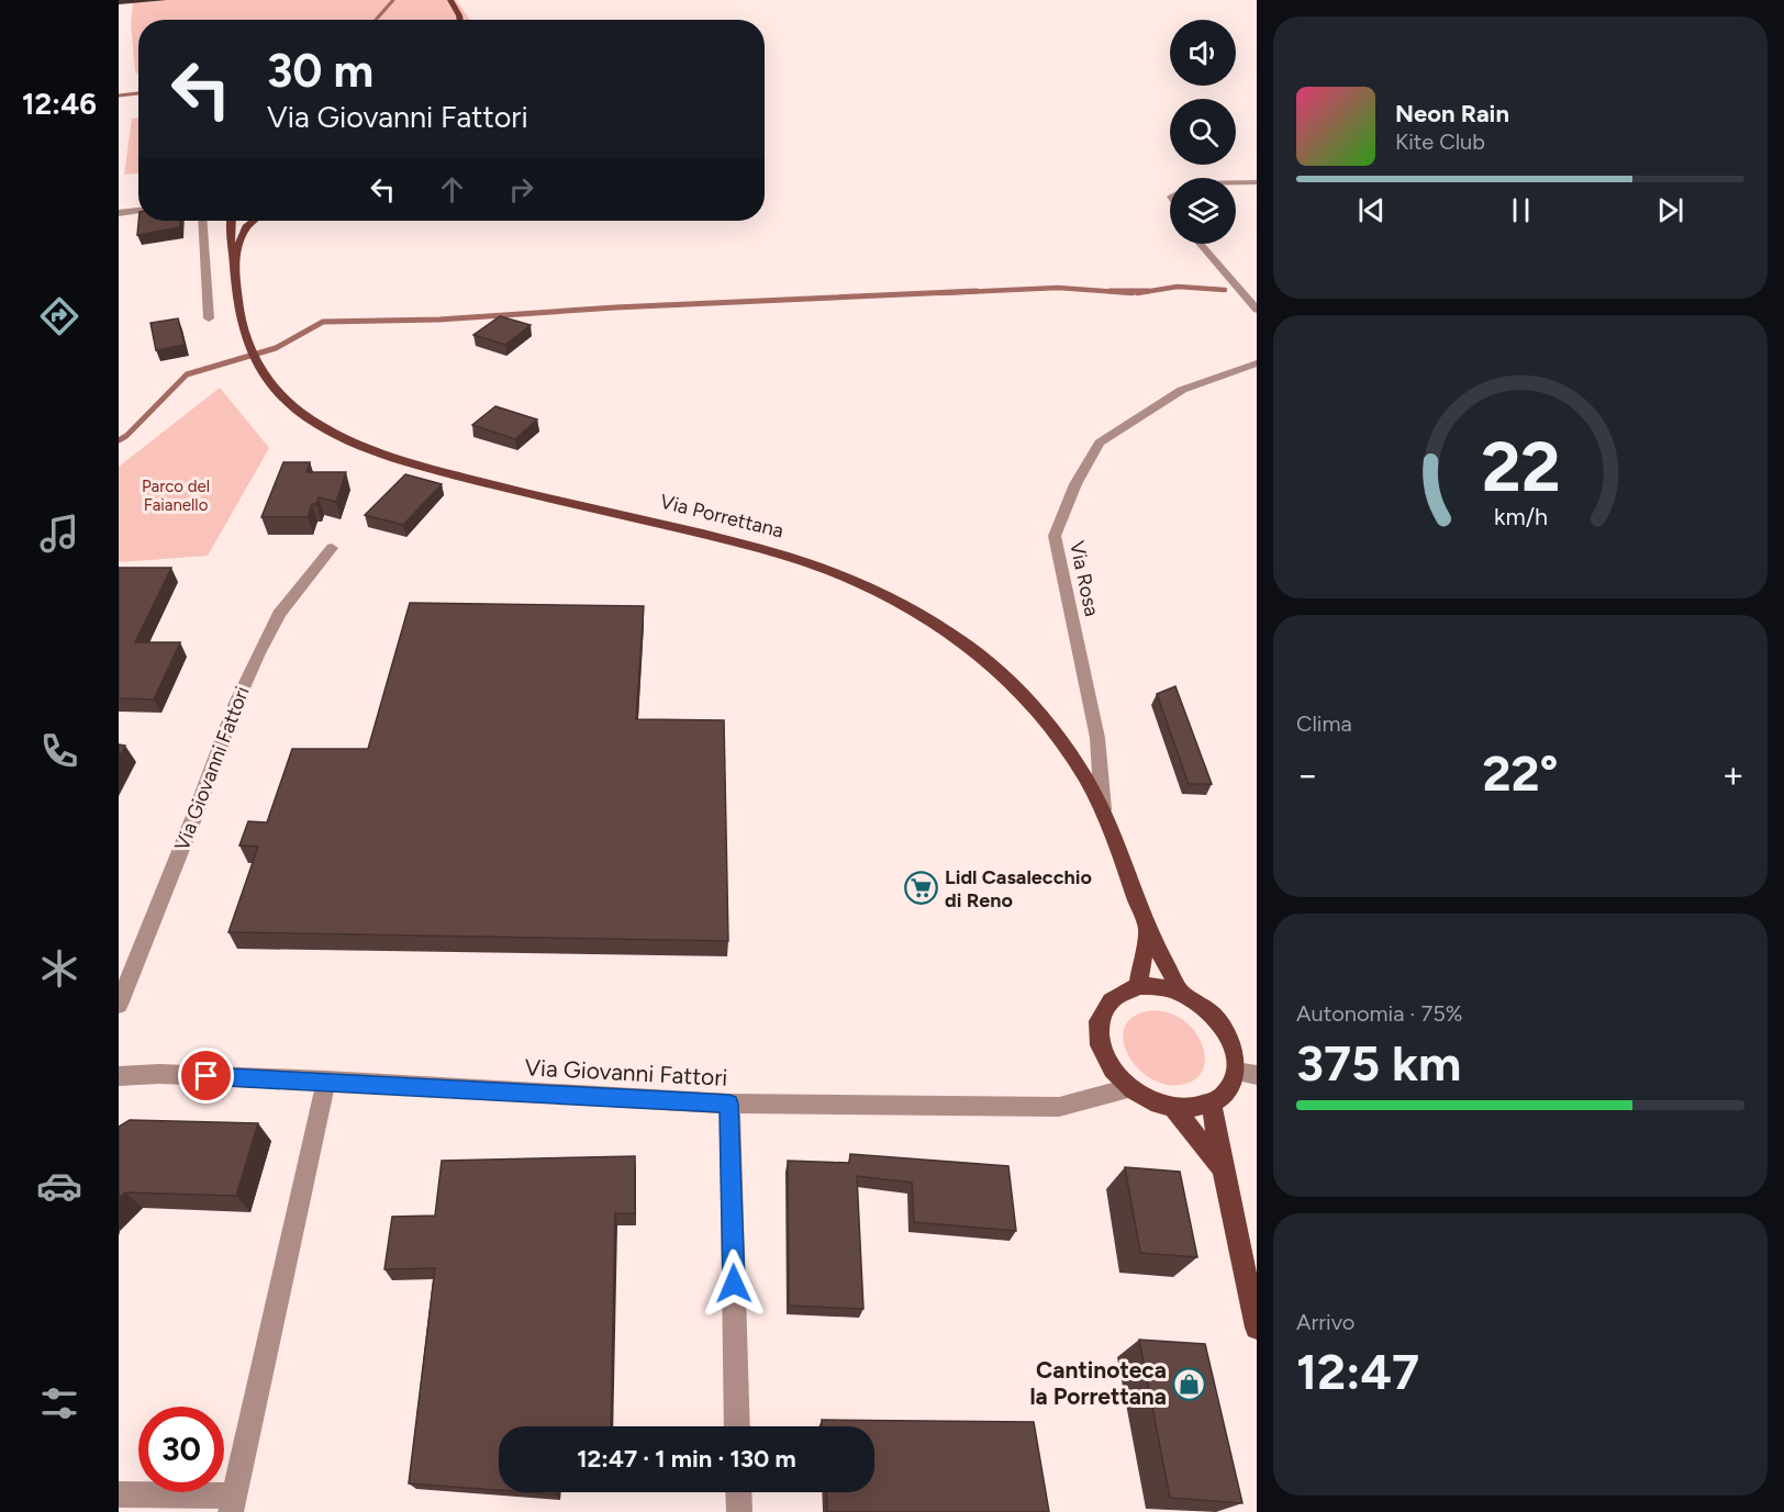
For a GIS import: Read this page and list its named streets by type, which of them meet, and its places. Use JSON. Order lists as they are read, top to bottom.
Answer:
{
  "streets": {
    "main road": ["Via Porrettana"],
    "street": ["Via Rosa", "Via Giovanni Fattori"]
  },
  "crossings": [
    ["Via Porrettana", "Via Rosa"],
    ["Via Porrettana", "Via Giovanni Fattori"]
  ],
  "parks": ["Parco del Faianello"],
  "places": {
    "supermarket": ["Lidl Casalecchio di Reno"],
    "shop": ["Cantinoteca la Porrettana"]
  },
  "page": {
    "tabs": "12:46",
    "turn": ["30 m", "Via Giovanni Fattori"],
    "song": ["Neon Rain", "Kite Club"],
    "tile": [
      "Clima",
      ["Autonomia · 75%", "375 km"],
      ["Arrivo", "12:47"]
    ],
    "heat": ["−", "22°", "+"],
    "limit": "30",
    "trip": "12:47 · 1 min · 130 m",
    "gauge": ["22", "km/h"]
  }
}
